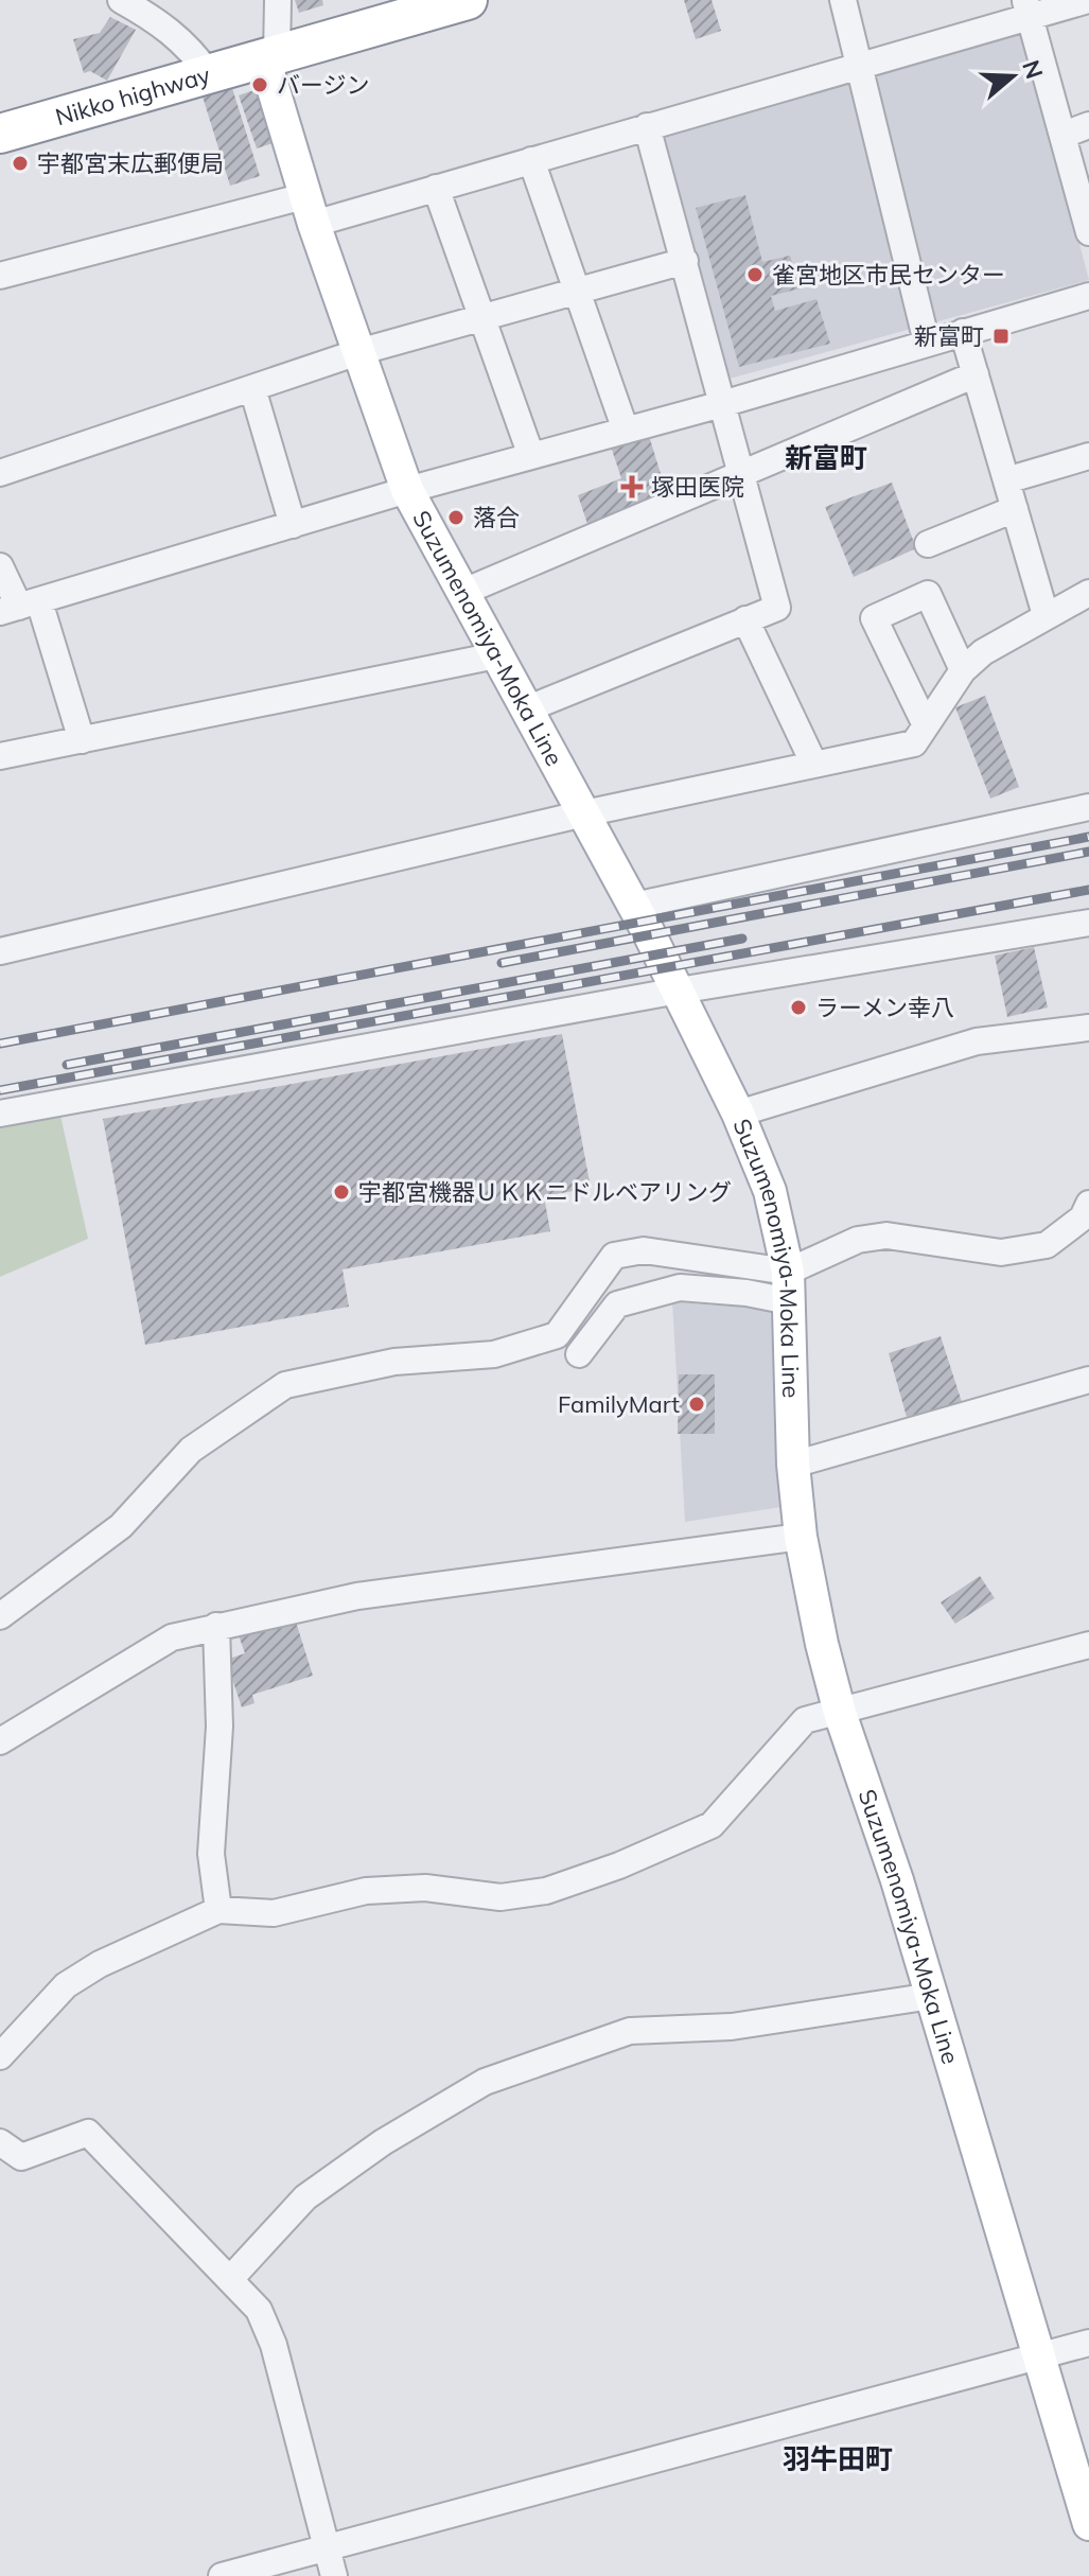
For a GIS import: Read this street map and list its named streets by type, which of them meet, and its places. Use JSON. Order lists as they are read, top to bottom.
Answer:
{
  "streets": {
    "highway": ["Nikko highway"],
    "main road": ["Suzumenomiya-Moka Line"]
  },
  "crossings": [
    ["Nikko highway", "Suzumenomiya-Moka Line"]
  ],
  "districts": ["新富町", "羽牛田町"],
  "places": {
    "other": [
      "バージン",
      "宇都宮末広郵便局",
      "雀宮地区市民センター",
      "落合",
      "ラーメン幸八",
      "宇都宮機器ＵＫＫニドルベアリング",
      "FamilyMart"
    ],
    "transit": ["新富町"],
    "health": ["塚田医院"]
  },
  "north": "right"
}
